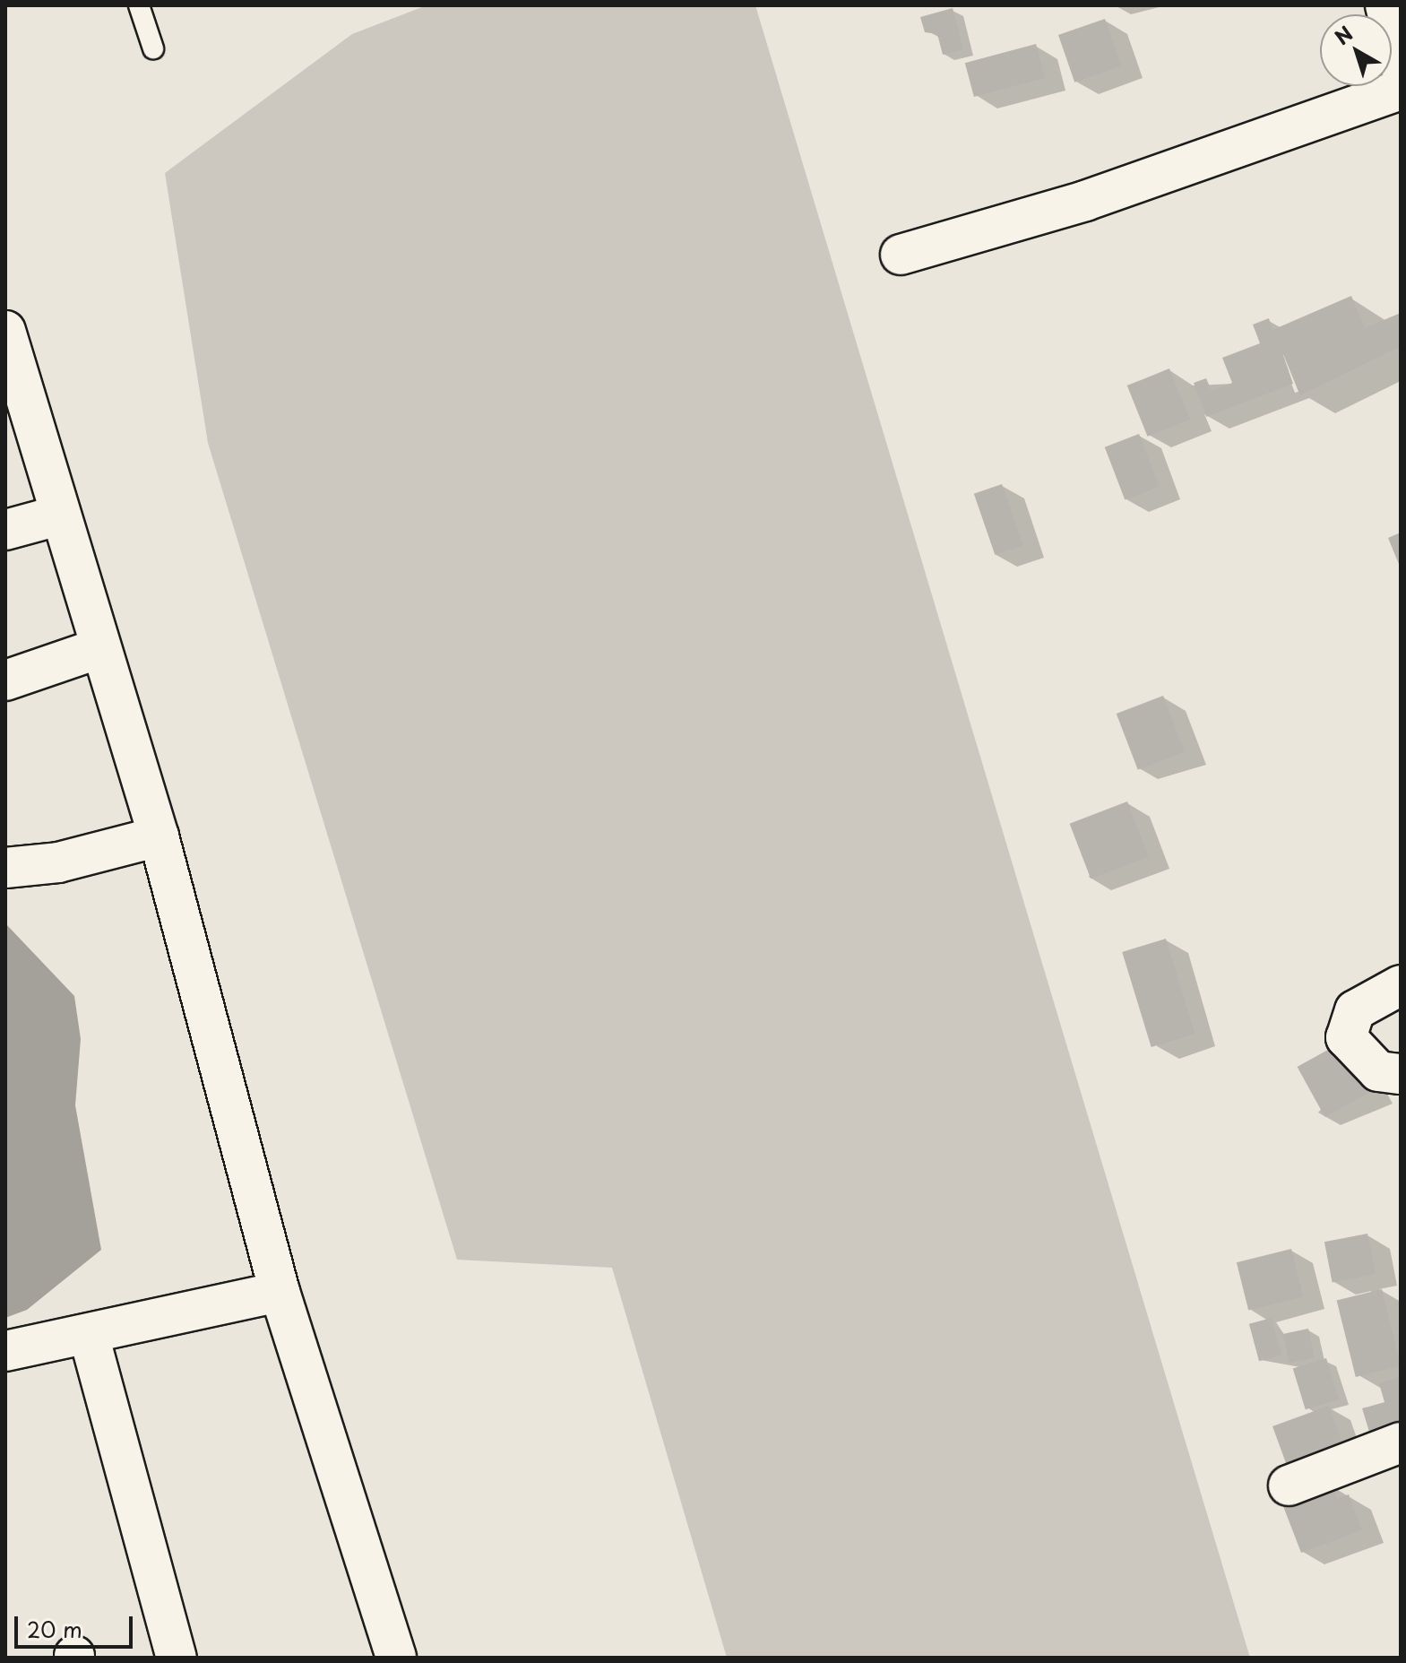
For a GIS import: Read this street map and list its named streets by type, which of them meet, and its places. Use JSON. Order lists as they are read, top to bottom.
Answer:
{
  "scale_bar": "20 m",
  "north": "top left"
}
